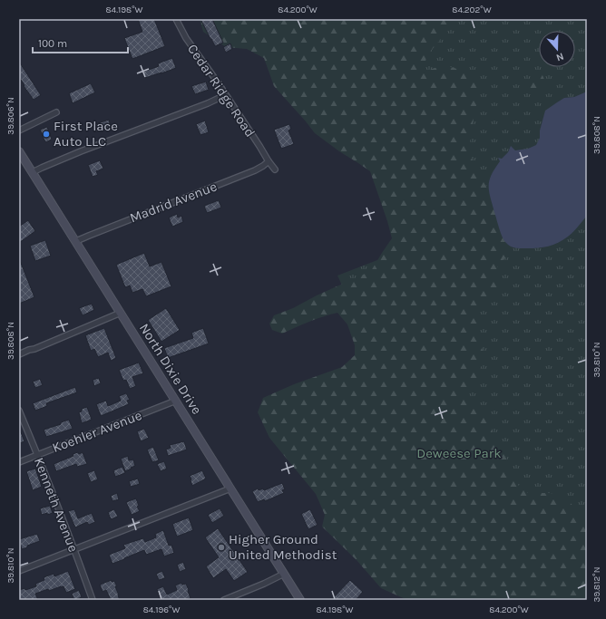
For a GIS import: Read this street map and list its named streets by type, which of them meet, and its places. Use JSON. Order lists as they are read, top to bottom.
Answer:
{
  "streets": {
    "main road": ["North Dixie Drive"],
    "street": [
      "Cedar Ridge Road",
      "Madrid Avenue",
      "Koehler Avenue",
      "Kenneth Avenue"
    ]
  },
  "crossings": [
    ["Cedar Ridge Road", "Madrid Avenue"],
    ["Madrid Avenue", "North Dixie Drive"],
    ["North Dixie Drive", "Koehler Avenue"],
    ["Koehler Avenue", "Kenneth Avenue"]
  ],
  "parks": ["Deweese Park"],
  "places": ["First Place Auto LLC", "Higher Ground United Methodist"],
  "scale_bar": "100 m",
  "north": "bottom",
  "coordinates": [
    "84.198°W",
    "84.200°W",
    "84.202°W",
    "39.806°N",
    "39.808°N",
    "39.810°N",
    "39.812°N",
    "84.196°W"
  ]
}
